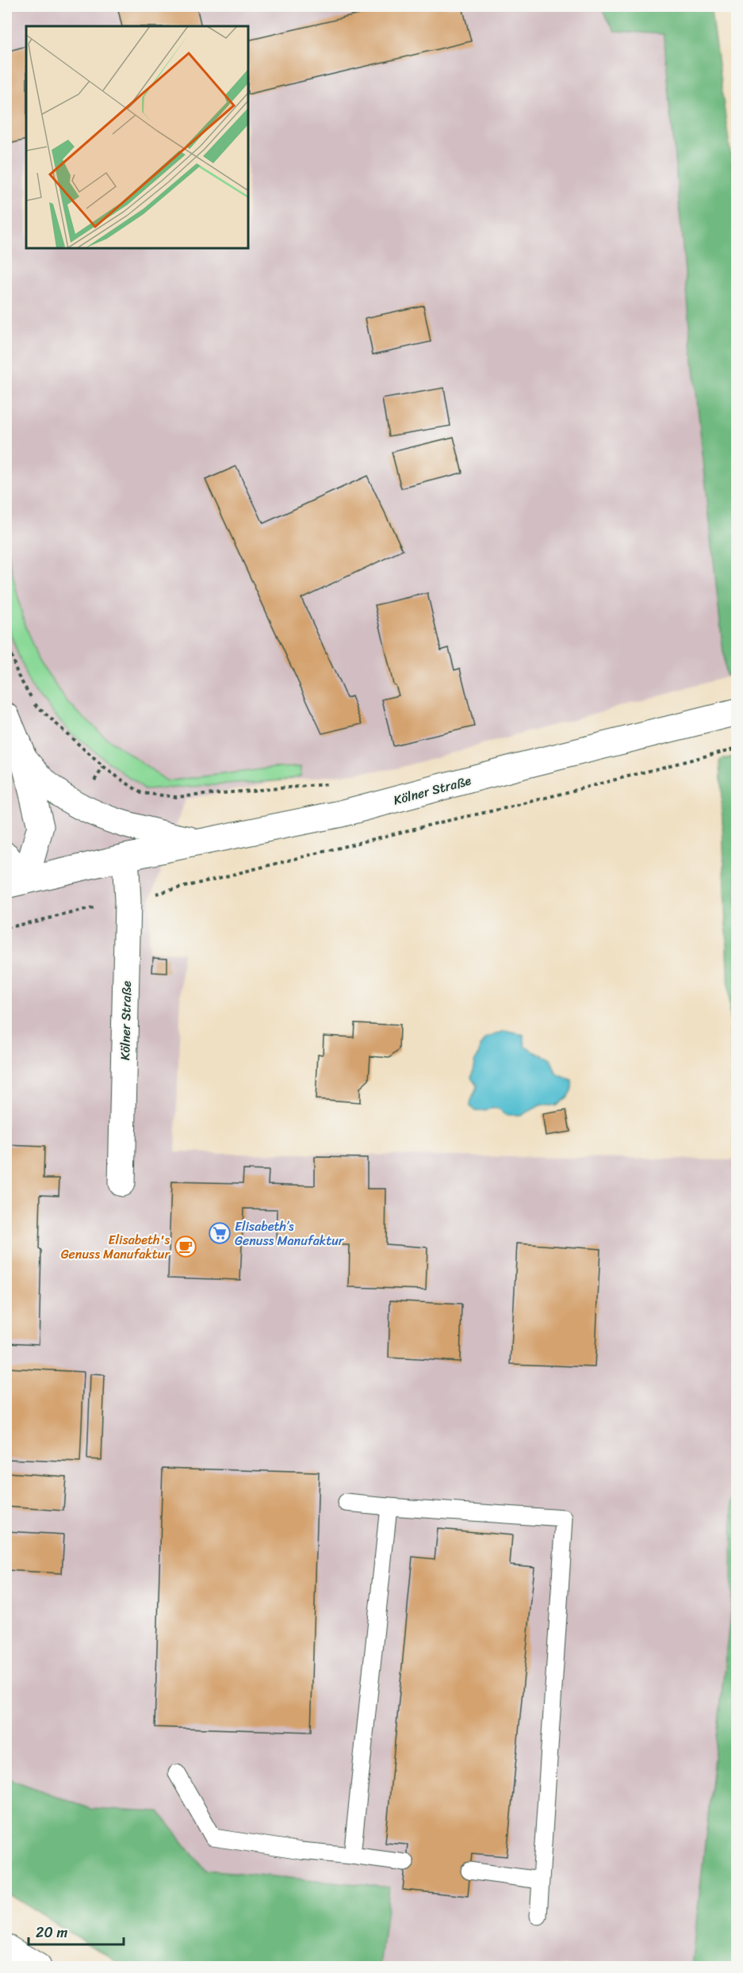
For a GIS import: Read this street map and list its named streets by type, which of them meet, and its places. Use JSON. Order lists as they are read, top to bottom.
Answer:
{
  "streets": {
    "main road": ["Kölner Straße"]
  },
  "places": {
    "supermarket": ["Elisabeth’s Genuss Manufaktur"],
    "cafe": ["Elisabeth's Genuss Manufaktur"]
  },
  "scale_bar": "20 m"
}
